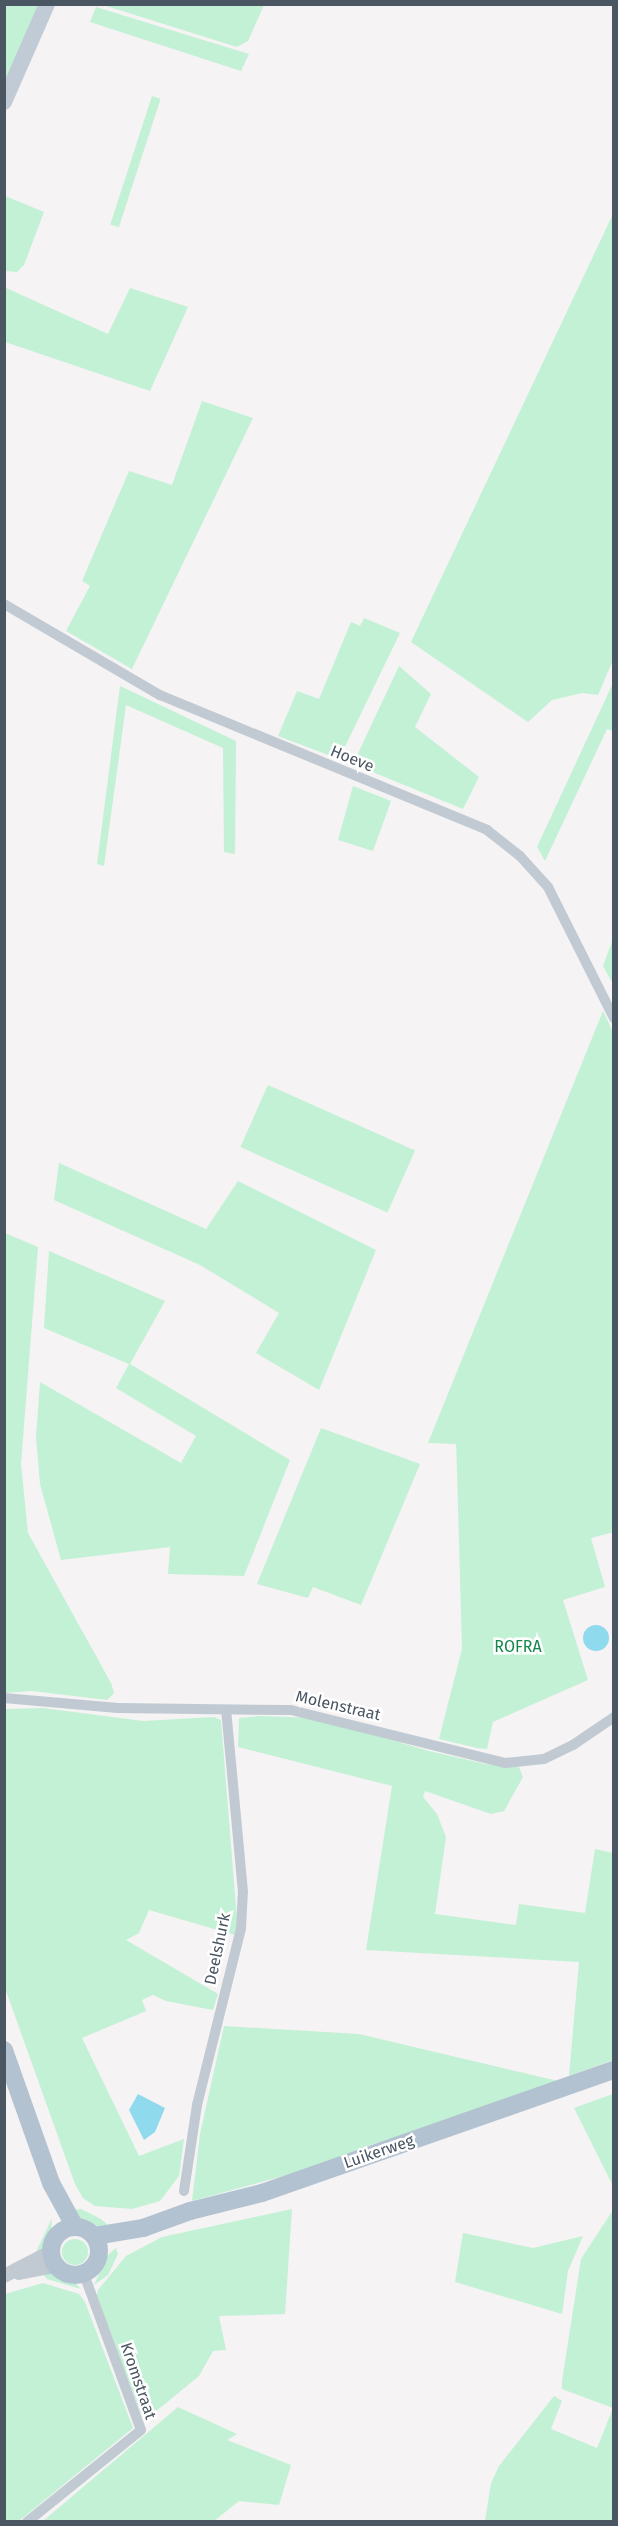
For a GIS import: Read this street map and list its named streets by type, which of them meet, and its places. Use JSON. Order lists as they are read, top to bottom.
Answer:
{
  "streets": {
    "main road": ["Luikerweg"],
    "street": [
      "Hoeve",
      "Molenstraat",
      "Deelshurk",
      "Kromstraat"
    ]
  },
  "crossings": [
    ["Molenstraat", "Deelshurk"],
    ["Luikerweg", "Kromstraat"]
  ],
  "parks": ["ROFRA"]
}
